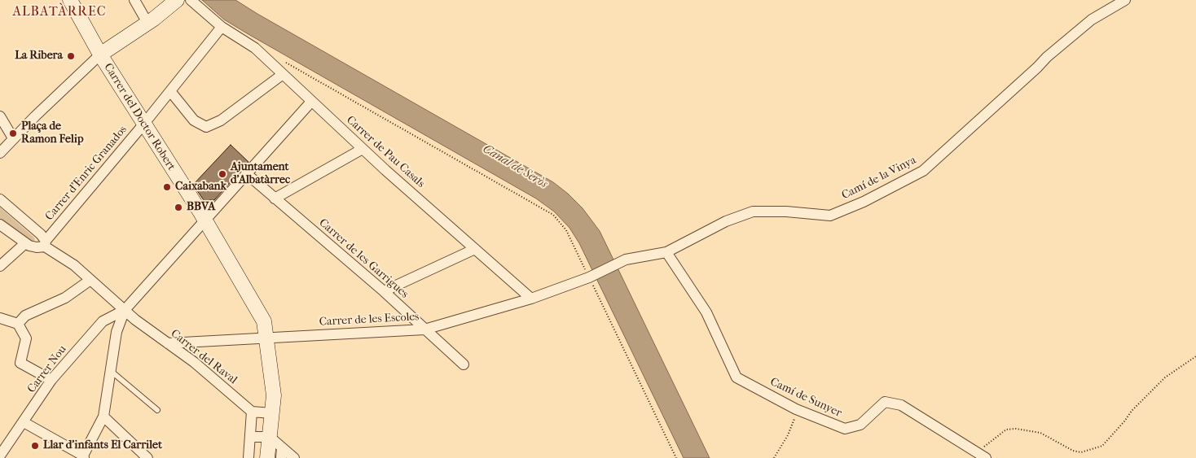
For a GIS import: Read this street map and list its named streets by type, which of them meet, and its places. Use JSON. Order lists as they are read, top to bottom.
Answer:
{
  "streets": {
    "street": [
      "Carrer del Doctor Robert",
      "Carrer de Pau Casals",
      "Carrer d'Enric Granados",
      "Camí de la Vinya",
      "Carrer de les Garrigues",
      "Carrer de les Escoles",
      "Carrer del Raval",
      "Carrer Nou",
      "Camí de Sunyer"
    ]
  },
  "crossings": [
    ["Carrer del Doctor Robert", "Carrer d'Enric Granados"],
    ["Carrer del Doctor Robert", "Carrer de les Escoles"],
    ["Carrer de Pau Casals", "Carrer d'Enric Granados"],
    ["Carrer de Pau Casals", "Carrer de les Escoles"],
    ["Carrer d'Enric Granados", "Carrer del Raval"],
    ["Camí de la Vinya", "Carrer de les Escoles"],
    ["Camí de la Vinya", "Camí de Sunyer"],
    ["Carrer de les Garrigues", "Carrer de les Escoles"],
    ["Carrer de les Escoles", "Carrer del Raval"],
    ["Carrer del Raval", "Carrer Nou"]
  ],
  "districts": ["ALBATÀRREC"],
  "water": ["Canal de Seròs"],
  "places": [
    "La Ribera",
    "Plaça de Ramon Felip",
    "Ajuntament d'Albatàrrec",
    "Caixabank",
    "BBVA",
    "Llar d'infants El Carrilet"
  ]
}
